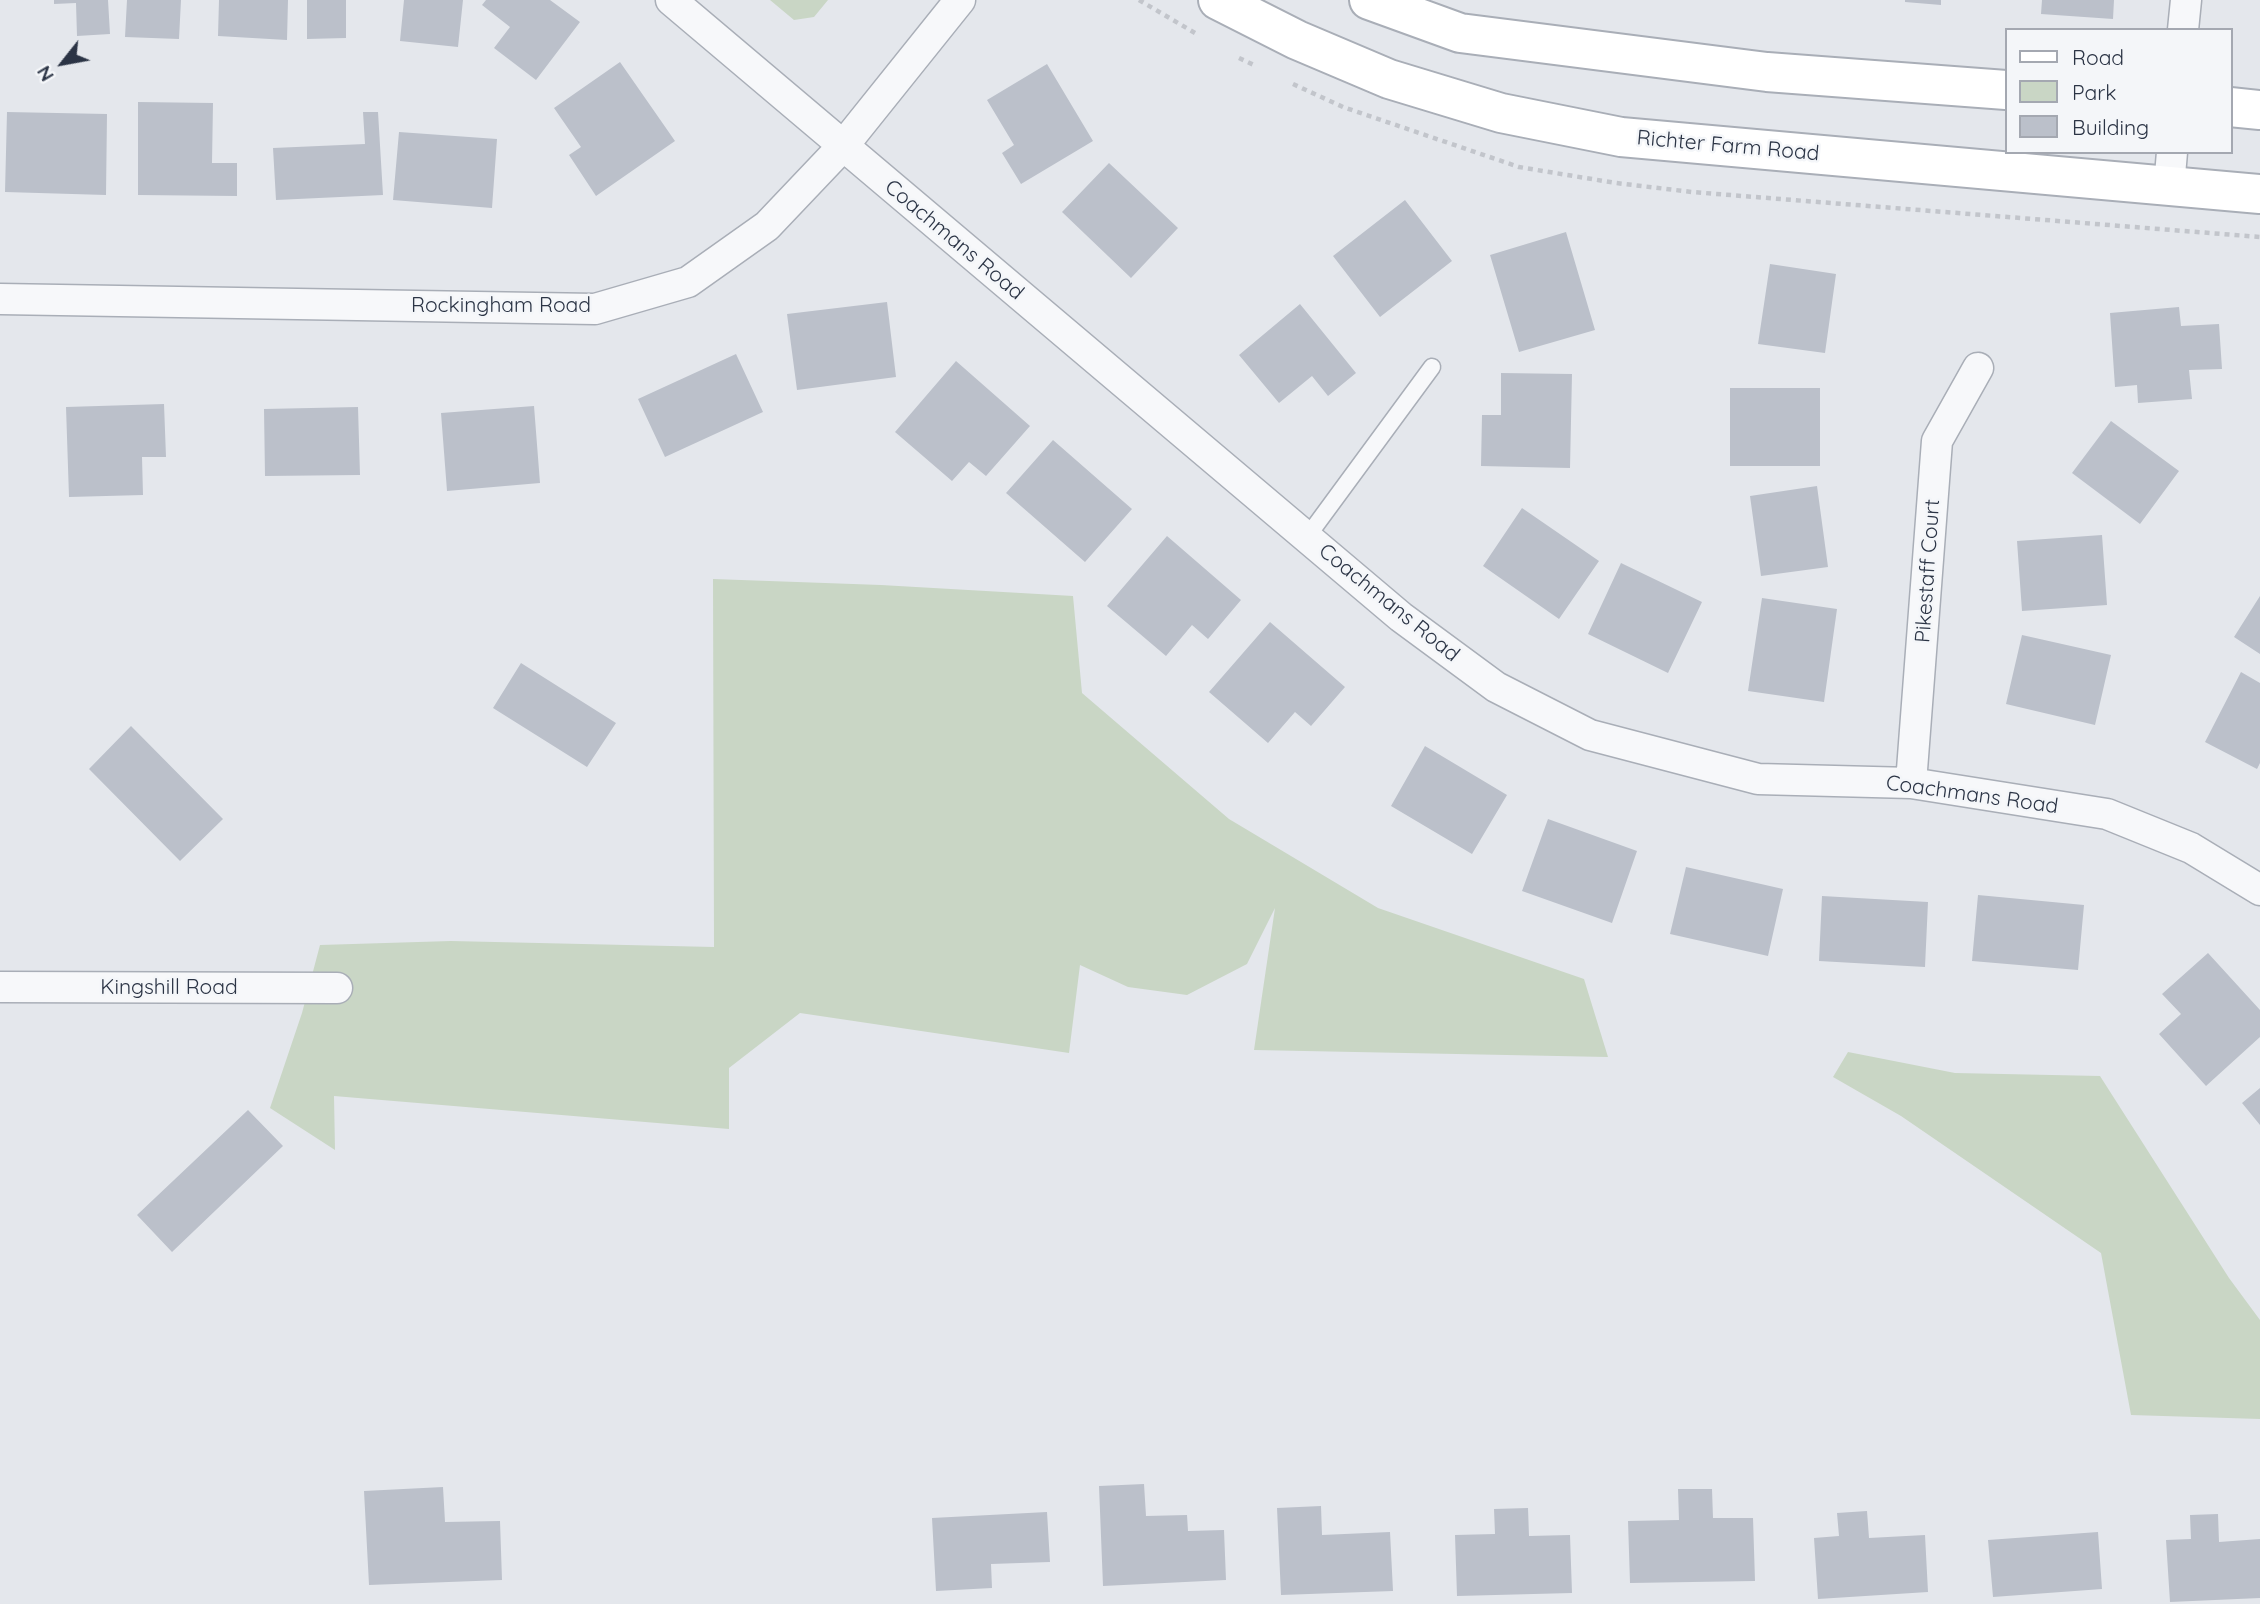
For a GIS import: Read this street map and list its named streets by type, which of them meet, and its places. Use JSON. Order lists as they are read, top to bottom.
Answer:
{
  "streets": {
    "main road": ["Richter Farm Road"],
    "street": [
      "Coachmans Road",
      "Rockingham Road",
      "Pikestaff Court",
      "Kingshill Road"
    ]
  },
  "crossings": [
    ["Coachmans Road", "Rockingham Road"],
    ["Coachmans Road", "Pikestaff Court"]
  ],
  "legend": ["Road", "Park", "Building"],
  "north": "bottom left"
}
